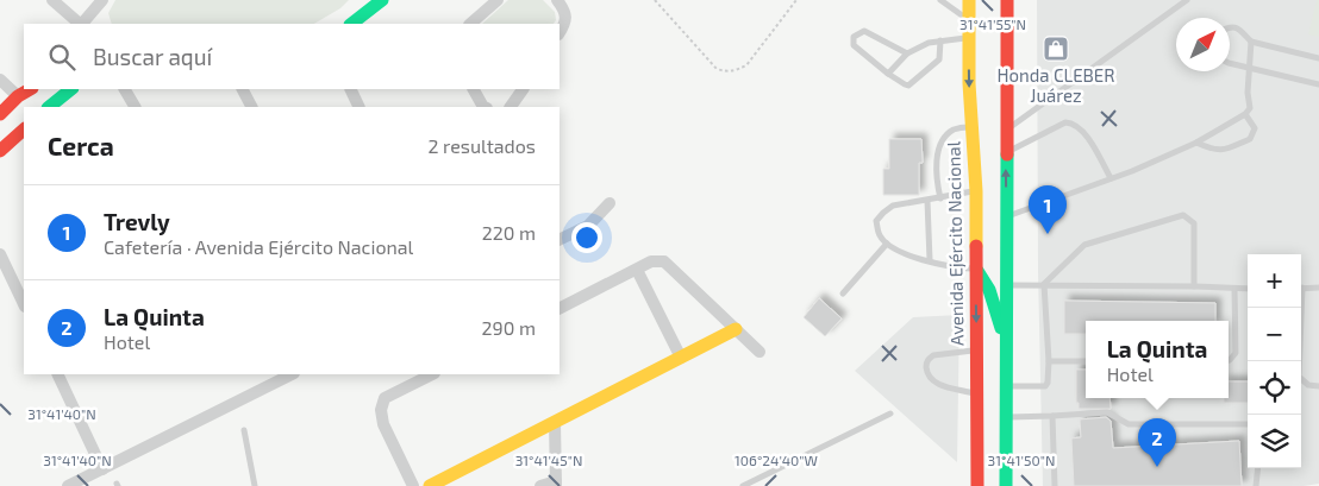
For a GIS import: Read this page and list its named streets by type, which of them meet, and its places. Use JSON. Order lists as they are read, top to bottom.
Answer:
{
  "streets": {
    "main road": ["Avenida Ejército Nacional"]
  },
  "places": {
    "shop": ["Honda CLEBER Juárez"]
  },
  "north": "top right",
  "page": {
    "search": "Buscar aquí",
    "heading": ["Cerca", "2 resultados"],
    "list": [
      {
        "mark": "1",
        "name": "Trevly",
        "note": "Cafetería · Avenida Ejército Nacional",
        "value": "220 m"
      },
      {
        "mark": "2",
        "name": "La Quinta",
        "note": "Hotel",
        "value": "290 m"
      }
    ],
    "pins": ["1", "2"],
    "map_buttons": ["+", "−"],
    "popup": ["La Quinta", "Hotel"]
  },
  "coordinates": [
    "31°41'55\"N",
    "31°41'40\"N",
    "106°24'40\"W",
    "31°41'45\"N",
    "31°41'50\"N"
  ]
}
